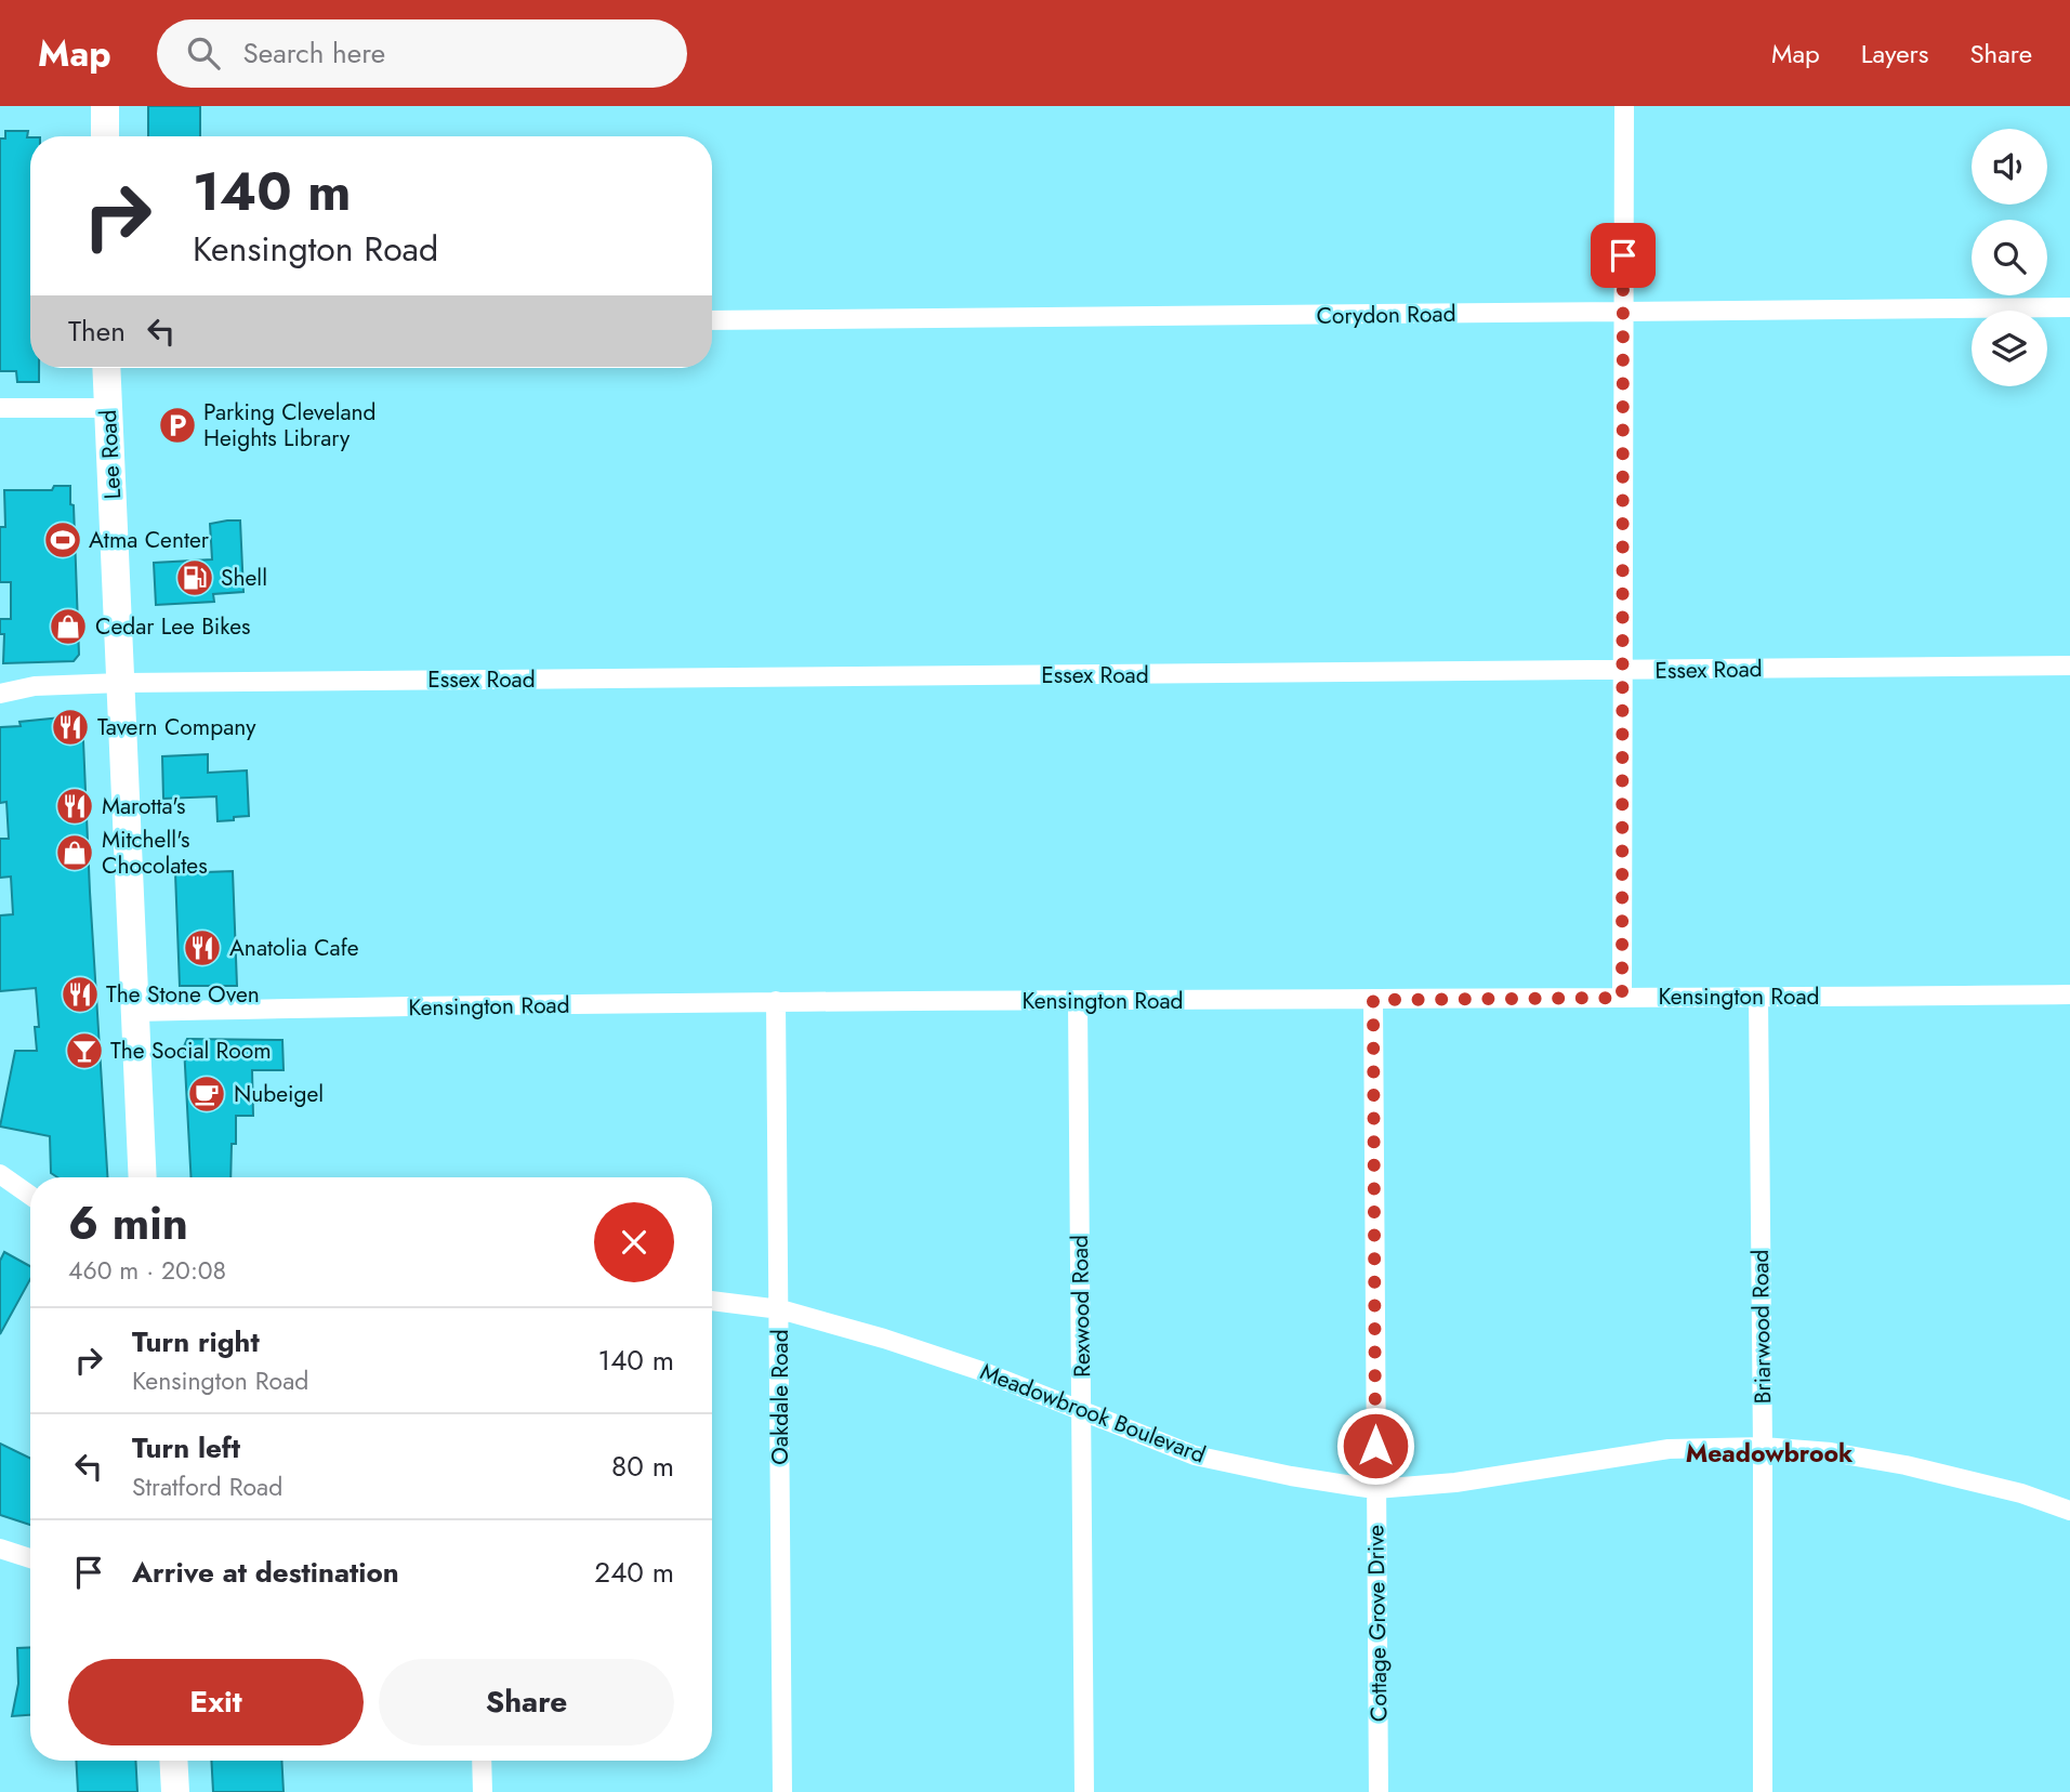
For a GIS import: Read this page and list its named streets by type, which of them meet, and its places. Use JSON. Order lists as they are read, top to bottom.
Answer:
{
  "streets": {
    "main road": ["Lee Road"],
    "street": [
      "Corydon Road",
      "Essex Road",
      "Kensington Road",
      "Rexwood Road",
      "Briarwood Road",
      "Oakdale Road",
      "Meadowbrook Boulevard",
      "Cottage Grove Drive"
    ]
  },
  "crossings": [
    ["Lee Road", "Essex Road"],
    ["Lee Road", "Kensington Road"],
    ["Kensington Road", "Rexwood Road"],
    ["Kensington Road", "Briarwood Road"],
    ["Kensington Road", "Oakdale Road"],
    ["Kensington Road", "Cottage Grove Drive"],
    ["Rexwood Road", "Meadowbrook Boulevard"],
    ["Briarwood Road", "Meadowbrook Boulevard"],
    ["Oakdale Road", "Meadowbrook Boulevard"],
    ["Meadowbrook Boulevard", "Cottage Grove Drive"]
  ],
  "districts": ["Meadowbrook"],
  "places": {
    "parking": ["Parking Cleveland Heights Library"],
    "sports": ["Atma Center"],
    "fuel station": ["Shell"],
    "shop": ["Cedar Lee Bikes", "Mitchell's Chocolates"],
    "restaurant": [
      "Tavern Company",
      "Marotta's",
      "Anatolia Cafe",
      "The Stone Oven"
    ],
    "bar": ["The Social Room"],
    "cafe": ["Nubeigel"]
  },
  "page": {
    "header": "Map",
    "search": "Search here",
    "nav": ["Map", "Layers", "Share"],
    "turn": ["140 m", "Kensington Road"],
    "then": "Then",
    "heading": ["6 min", "460 m · 20:08"],
    "list": [
      {
        "name": "Turn right",
        "note": "Kensington Road",
        "value": "140 m"
      },
      {
        "name": "Turn left",
        "note": "Stratford Road",
        "value": "80 m"
      },
      {
        "name": "Arrive at destination",
        "value": "240 m"
      }
    ],
    "buttons": ["Exit", "Share"]
  }
}
